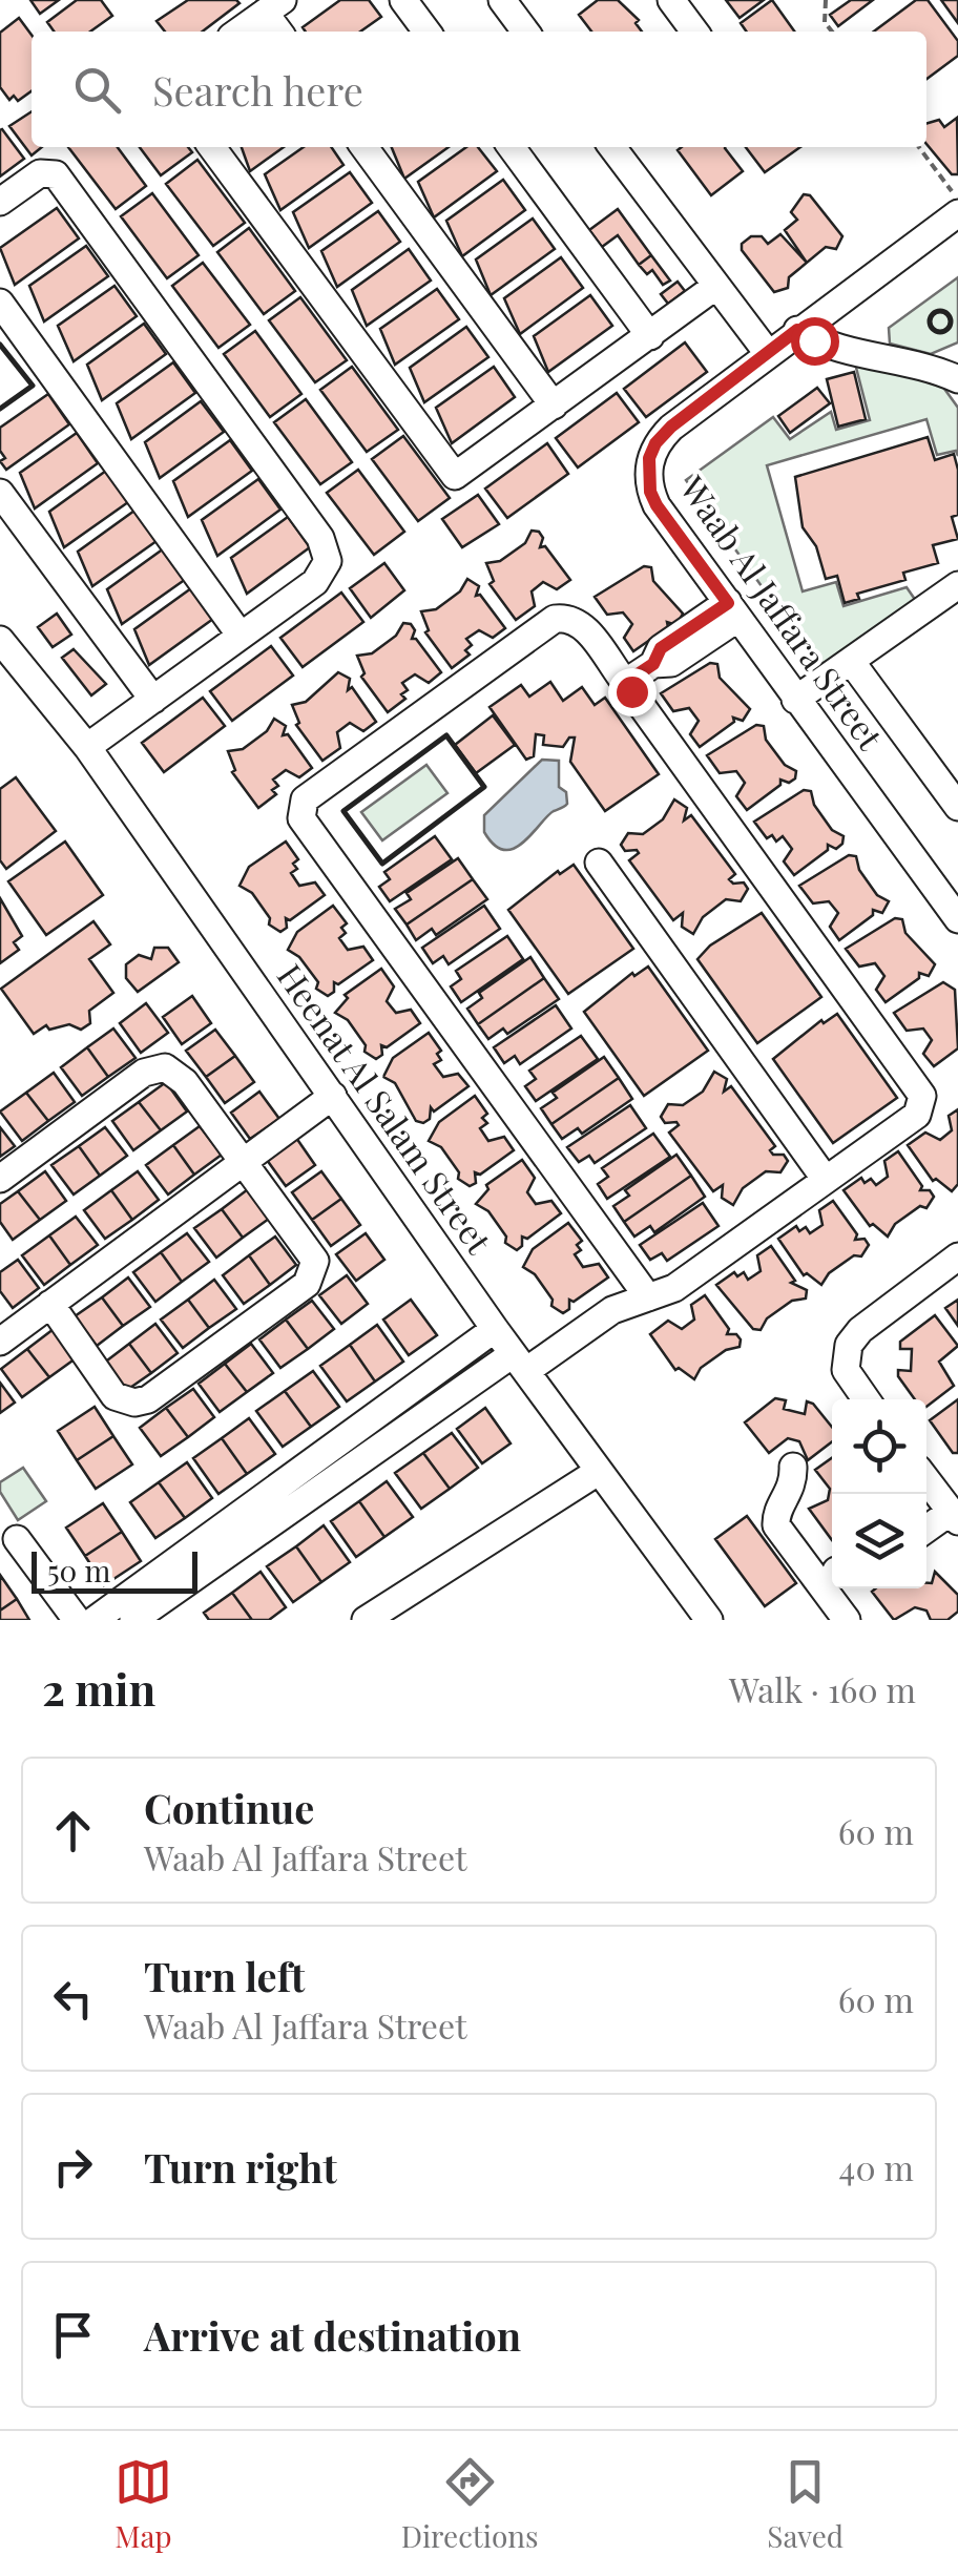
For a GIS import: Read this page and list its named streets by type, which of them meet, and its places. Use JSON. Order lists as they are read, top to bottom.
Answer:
{
  "streets": {
    "street": ["Waab Al Jaffara Street", "Heenat Al Salam Street"]
  },
  "scale_bar": "50 m",
  "page": {
    "search": "Search here",
    "scale": "50 m",
    "heading": ["2 min", "Walk · 160 m"],
    "list": [
      ["Continue", "Waab Al Jaffara Street", "60 m"],
      ["Turn left", "Waab Al Jaffara Street", "60 m"],
      ["Turn right", "40 m"],
      "Arrive at destination"
    ],
    "nav": ["Map", "Directions", "Saved"]
  }
}
